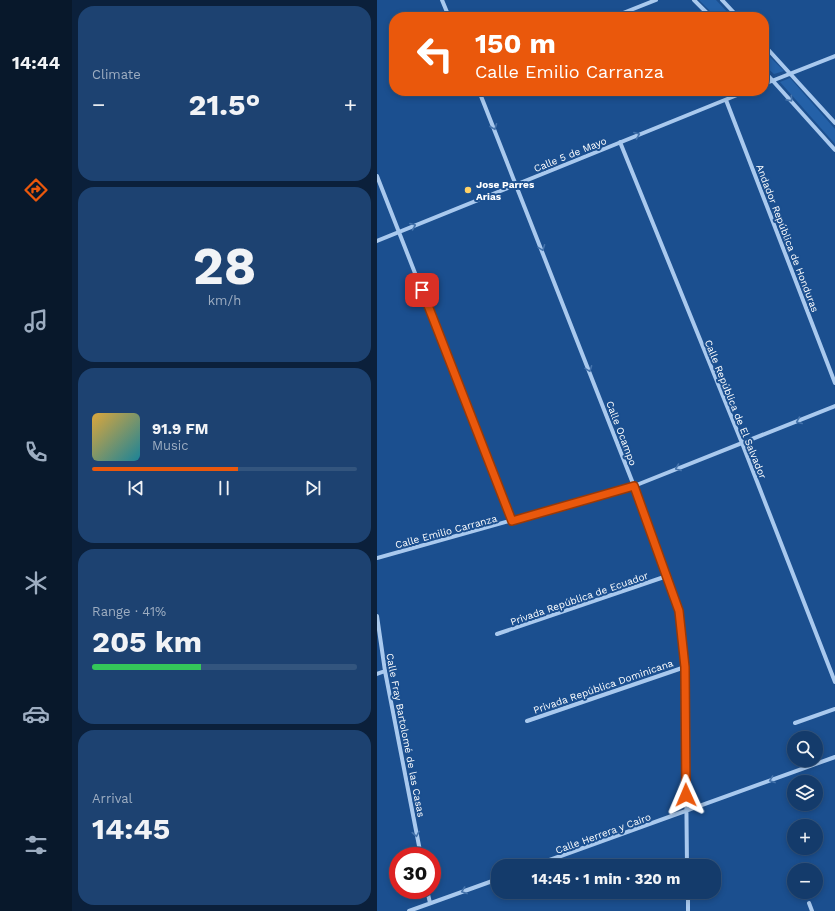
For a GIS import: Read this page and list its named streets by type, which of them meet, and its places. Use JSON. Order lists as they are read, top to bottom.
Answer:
{
  "streets": {
    "street": [
      "Calle 5 de Mayo",
      "Andador República de Honduras",
      "Calle República de El Salvador",
      "Calle Ocampo",
      "Calle Emilio Carranza",
      "Privada República de Ecuador",
      "Privada República Dominicana",
      "Calle Fray Bartolomé de las Casas",
      "Calle Herrera y Cairo"
    ]
  },
  "crossings": [
    ["Calle 5 de Mayo", "Andador República de Honduras"],
    ["Calle 5 de Mayo", "Calle República de El Salvador"],
    ["Calle 5 de Mayo", "Calle Ocampo"],
    ["Calle República de El Salvador", "Calle Emilio Carranza"],
    ["Calle Ocampo", "Calle Emilio Carranza"],
    ["Calle Ocampo", "Privada República de Ecuador"],
    ["Calle Ocampo", "Privada República Dominicana"],
    ["Calle Ocampo", "Calle Herrera y Cairo"]
  ],
  "one_way": [
    "Calle 5 de Mayo",
    "Calle Ocampo",
    "Calle Emilio Carranza",
    "Calle Fray Bartolomé de las Casas",
    "Calle Herrera y Cairo"
  ],
  "places": ["Jose Parres Arias"],
  "page": {
    "tabs": "14:44",
    "tile": [
      "Climate",
      ["28", "km/h"],
      ["Range · 41%", "205 km"],
      ["Arrival", "14:45"]
    ],
    "turn": ["150 m", "Calle Emilio Carranza"],
    "heat": ["−", "21.5°", "+"],
    "song": ["91.9 FM", "Music"],
    "map_buttons": ["+", "−"],
    "limit": "30",
    "trip": "14:45 · 1 min · 320 m"
  }
}
